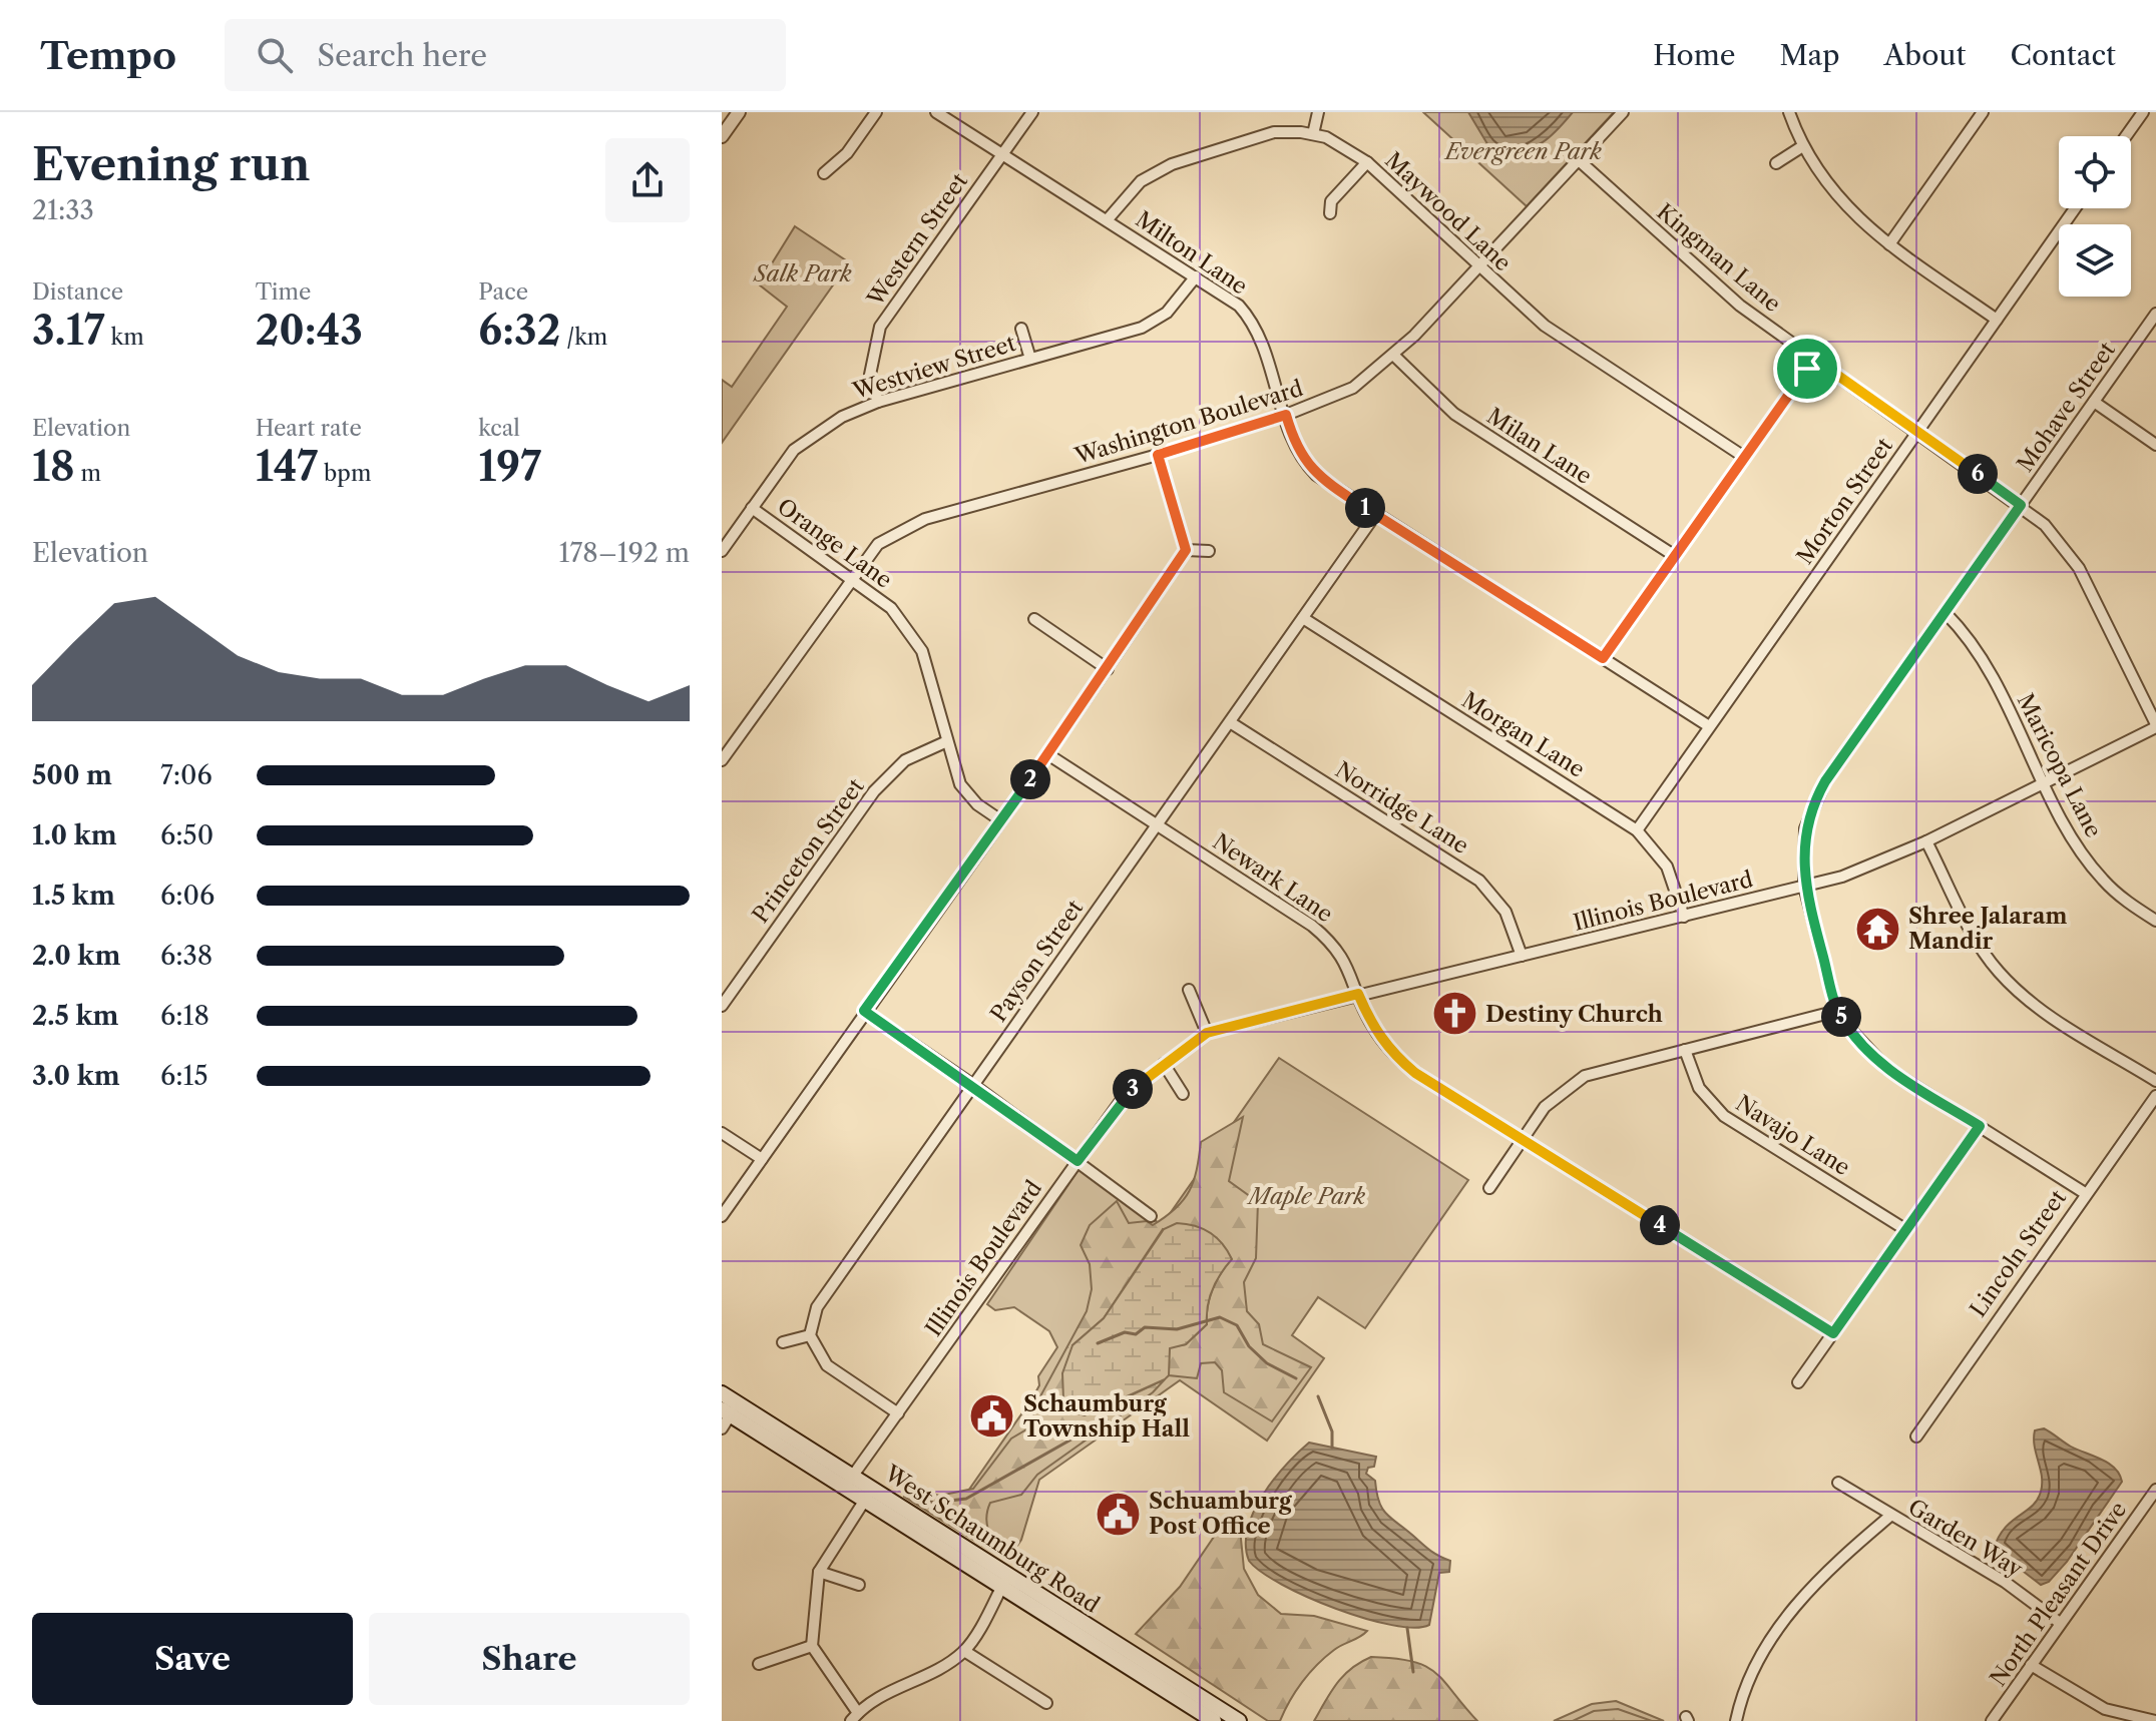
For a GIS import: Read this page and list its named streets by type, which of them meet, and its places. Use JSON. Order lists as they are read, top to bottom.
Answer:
{
  "streets": {
    "main road": ["West Schaumburg Road"],
    "street": [
      "Maywood Lane",
      "Western Street",
      "Milton Lane",
      "Kingman Lane",
      "Westview Street",
      "Mohave Street",
      "Washington Boulevard",
      "Milan Lane",
      "Morton Street",
      "Orange Lane",
      "Morgan Lane",
      "Maricopa Lane",
      "Norridge Lane",
      "Princeton Street",
      "Newark Lane",
      "Illinois Boulevard",
      "Payson Street",
      "Navajo Lane",
      "Lincoln Street",
      "Garden Way",
      "North Pleasant Drive"
    ]
  },
  "crossings": [
    ["Maywood Lane", "Milton Lane"],
    ["Maywood Lane", "Washington Boulevard"],
    ["Western Street", "Milton Lane"],
    ["Western Street", "Westview Street"],
    ["Milton Lane", "Westview Street"],
    ["Milton Lane", "Washington Boulevard"],
    ["Milton Lane", "Morton Street"],
    ["Milton Lane", "Payson Street"],
    ["Kingman Lane", "Mohave Street"],
    ["Kingman Lane", "Washington Boulevard"],
    ["Kingman Lane", "Morton Street"],
    ["Kingman Lane", "Illinois Boulevard"],
    ["Westview Street", "Orange Lane"],
    ["Mohave Street", "Maricopa Lane"],
    ["Mohave Street", "Illinois Boulevard"],
    ["Mohave Street", "Lincoln Street"],
    ["Washington Boulevard", "Milan Lane"],
    ["Washington Boulevard", "Orange Lane"],
    ["Morton Street", "Morgan Lane"],
    ["Orange Lane", "Princeton Street"],
    ["Morgan Lane", "Illinois Boulevard"],
    ["Morgan Lane", "Payson Street"],
    ["Maricopa Lane", "Illinois Boulevard"],
    ["Norridge Lane", "Illinois Boulevard"],
    ["Norridge Lane", "Payson Street"],
    ["Newark Lane", "Illinois Boulevard"],
    ["Newark Lane", "Payson Street"],
    ["Illinois Boulevard", "West Schaumburg Road"],
    ["Garden Way", "North Pleasant Drive"]
  ],
  "parks": ["Evergreen Park", "Salk Park", "Maple Park"],
  "places": {
    "temple": ["Shree Jalaram Mandir"],
    "church": ["Destiny Church"],
    "public building": ["Schaumburg Township Hall", "Schuamburg Post Office"]
  },
  "page": {
    "header": "Tempo",
    "search": "Search here",
    "nav": [
      "Home",
      "Map",
      "About",
      "Contact"
    ],
    "heading": ["Evening run", "21:33"],
    "stats": [
      ["Distance", "3.17 km"],
      ["Time", "20:43"],
      ["Pace", "6:32 /km"],
      ["Elevation", "18 m"],
      ["Heart rate", "147 bpm"],
      ["kcal", "197"]
    ],
    "pins": [
      "6",
      "1",
      "2",
      "5",
      "3",
      "4"
    ],
    "chart": ["Elevation", "178–192 m"],
    "list": [
      {
        "name": "500 m",
        "note": "7:06"
      },
      {
        "name": "1.0 km",
        "note": "6:50"
      },
      {
        "name": "1.5 km",
        "note": "6:06"
      },
      {
        "name": "2.0 km",
        "note": "6:38"
      },
      {
        "name": "2.5 km",
        "note": "6:18"
      },
      {
        "name": "3.0 km",
        "note": "6:15"
      }
    ],
    "buttons": ["Save", "Share"]
  }
}
